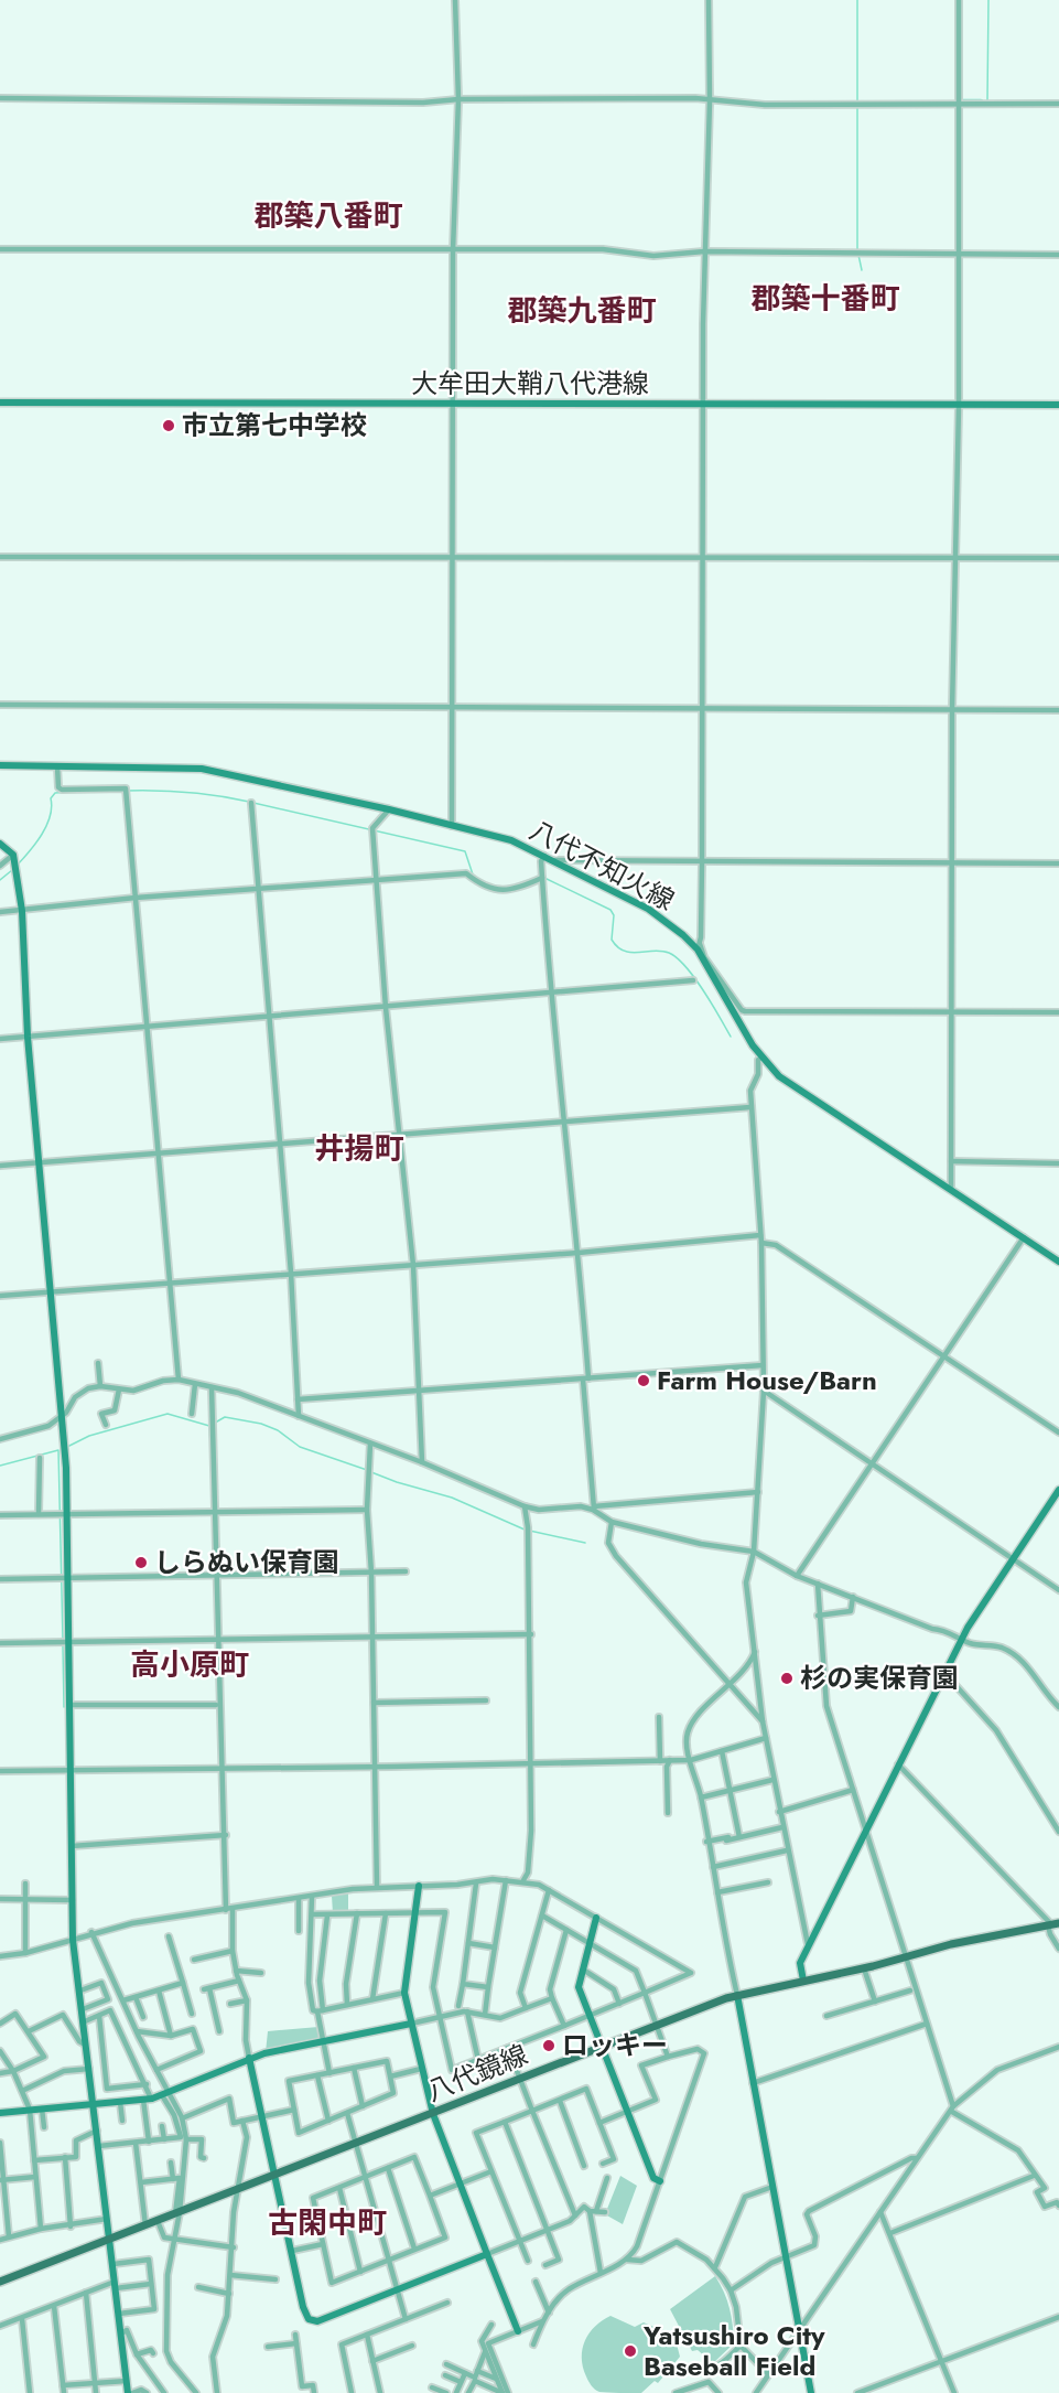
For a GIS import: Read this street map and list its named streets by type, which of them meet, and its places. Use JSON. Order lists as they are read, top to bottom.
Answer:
{
  "streets": {
    "main road": ["八代鏡線"],
    "street": ["大牟田大鞘八代港線", "八代不知火線"]
  },
  "districts": [
    "郡築八番町",
    "郡築十番町",
    "郡築九番町",
    "井揚町",
    "高小原町",
    "古閑中町"
  ],
  "places": [
    "市立第七中学校",
    "Farm House/Barn",
    "しらぬい保育園",
    "杉の実保育園",
    "ロッキー",
    "Yatsushiro City Baseball Field"
  ]
}
